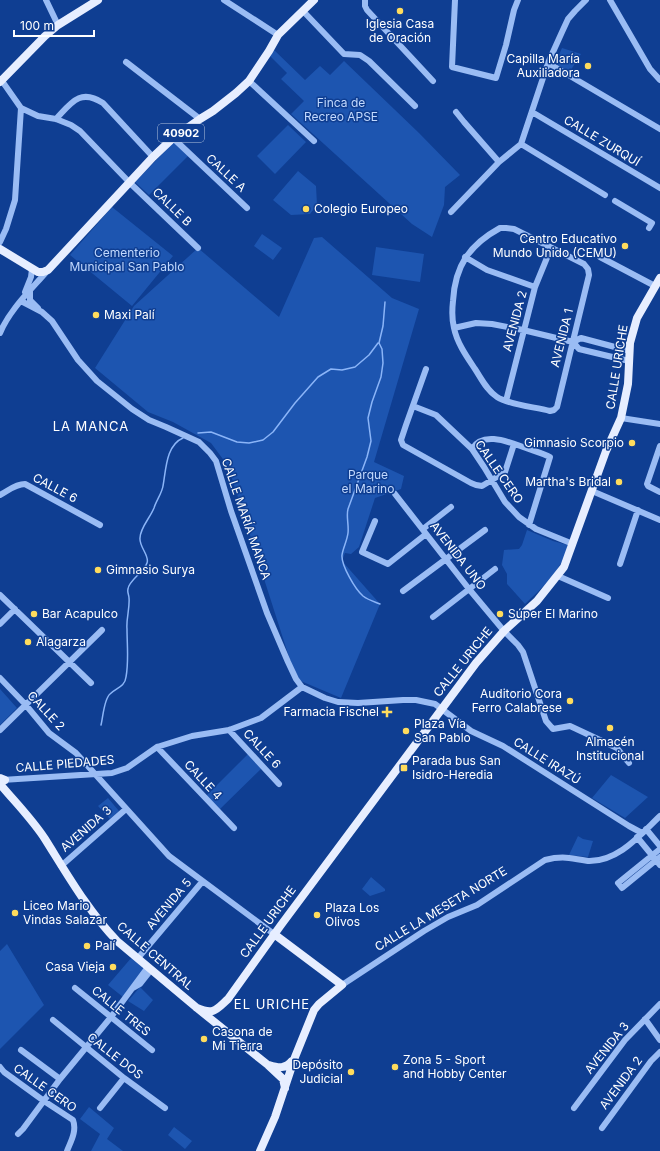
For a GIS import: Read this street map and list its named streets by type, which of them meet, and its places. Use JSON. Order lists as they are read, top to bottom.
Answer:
{
  "streets": {
    "main road": [
      "40902",
      "CALLE URICHE",
      "CALLE LA MESETA NORTE",
      "CALLE CENTRAL"
    ],
    "street": [
      "CALLE ZURQUÍ",
      "CALLE A",
      "CALLE B",
      "AVENIDA 2",
      "AVENIDA 1",
      "CALLE CERO",
      "CALLE 6",
      "CALLE MARÍA MANCA",
      "AVENIDA UNO",
      "CALLE 2",
      "CALLE IRAZÚ",
      "CALLE PIEDADES",
      "CALLE 4",
      "AVENIDA 3",
      "AVENIDA 5",
      "CALLE TRES",
      "CALLE DOS"
    ]
  },
  "crossings": [
    ["40902", "CALLE A"],
    ["40902", "CALLE B"],
    ["40902", "CALLE MARÍA MANCA"],
    ["AVENIDA 2", "AVENIDA 1"],
    ["CALLE URICHE", "CALLE CERO"],
    ["CALLE URICHE", "AVENIDA UNO"],
    ["CALLE URICHE", "CALLE 2"],
    ["CALLE URICHE", "CALLE IRAZÚ"],
    ["CALLE URICHE", "CALLE CENTRAL"],
    ["CALLE 6", "CALLE PIEDADES"],
    ["CALLE MARÍA MANCA", "CALLE PIEDADES"],
    ["CALLE 2", "CALLE PIEDADES"],
    ["CALLE 2", "AVENIDA 3"],
    ["CALLE 2", "AVENIDA 5"],
    ["CALLE IRAZÚ", "CALLE LA MESETA NORTE"],
    ["CALLE PIEDADES", "CALLE 4"],
    ["CALLE PIEDADES", "CALLE CENTRAL"],
    ["AVENIDA 3", "CALLE CENTRAL"],
    ["AVENIDA 5", "CALLE CENTRAL"],
    ["CALLE LA MESETA NORTE", "CALLE CENTRAL"]
  ],
  "districts": ["LA MANCA", "EL URICHE"],
  "parks": ["Finca de Recreo APSE", "Cementerio Municipal San Pablo", "Parque el Marino"],
  "places": {
    "other": [
      "Iglesia Casa de Oración",
      "Capilla María Auxiliadora",
      "Colegio Europeo",
      "Centro Educativo Mundo Unido (CEMU)",
      "Maxi Palí",
      "Gimnasio Scorpio",
      "Martha's Bridal",
      "Gimnasio Surya",
      "Bar Acapulco",
      "Súper El Marino",
      "Alagarza",
      "Auditorio Cora Ferro Calabrese",
      "Almacén Institucional",
      "Plaza Vía San Pablo",
      "Liceo Mario Vindas Salazar",
      "Plaza Los Olivos",
      "Palí",
      "Casa Vieja",
      "Casona de Mi Tierra",
      "Zona 5 - Sport and Hobby Center",
      "Depósito Judicial"
    ],
    "health": ["Farmacia Fischel"],
    "transit": ["Parada bus San Isidro-Heredia"]
  },
  "scale_bar": "100 m"
}
